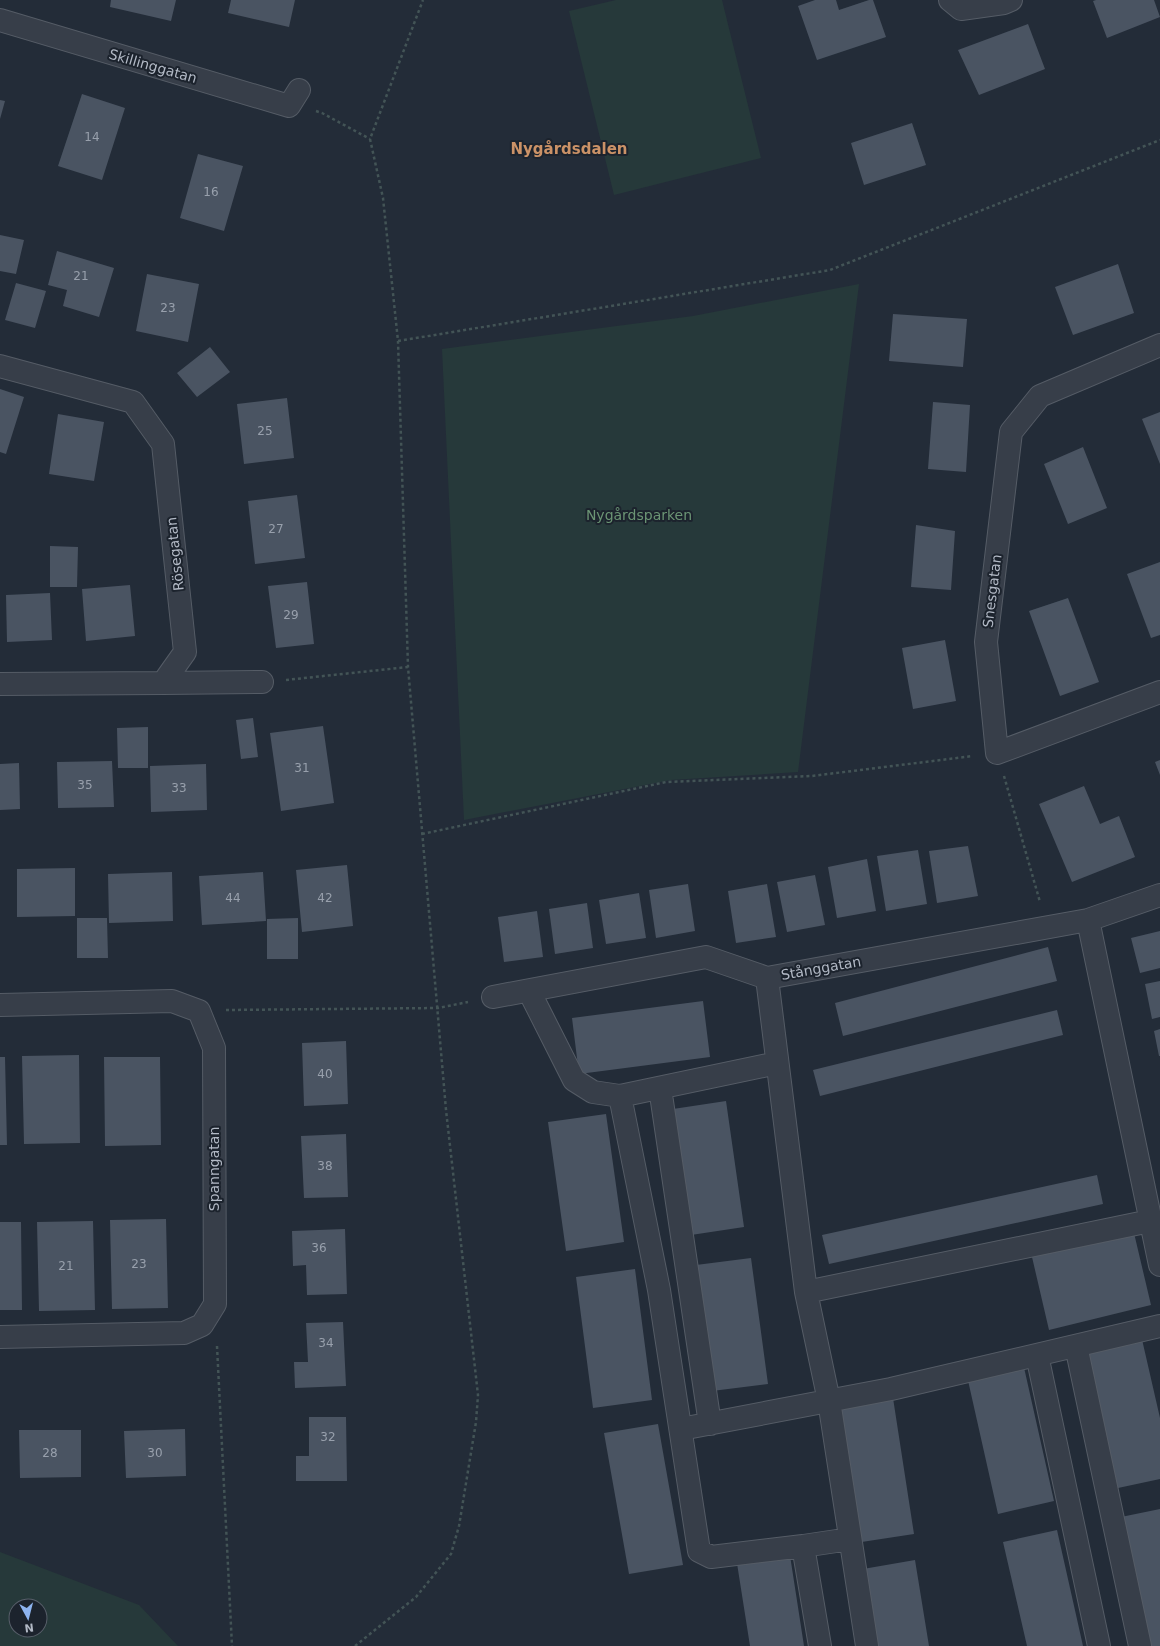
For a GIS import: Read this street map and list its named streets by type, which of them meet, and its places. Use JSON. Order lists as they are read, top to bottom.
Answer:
{
  "streets": {
    "street": [
      "Skillinggatan",
      "Rösegatan",
      "Snesgatan",
      "Stånggatan",
      "Spanngatan"
    ]
  },
  "districts": ["Nygårdsdalen"],
  "parks": ["Nygårdsparken"],
  "house_numbers": [
    "14",
    "16",
    "21",
    "23",
    "25",
    "27",
    "29",
    "31",
    "35",
    "33",
    "44",
    "42",
    "40",
    "38",
    "36",
    "23",
    "21",
    "34",
    "32",
    "28",
    "30"
  ],
  "north": "bottom"
}
